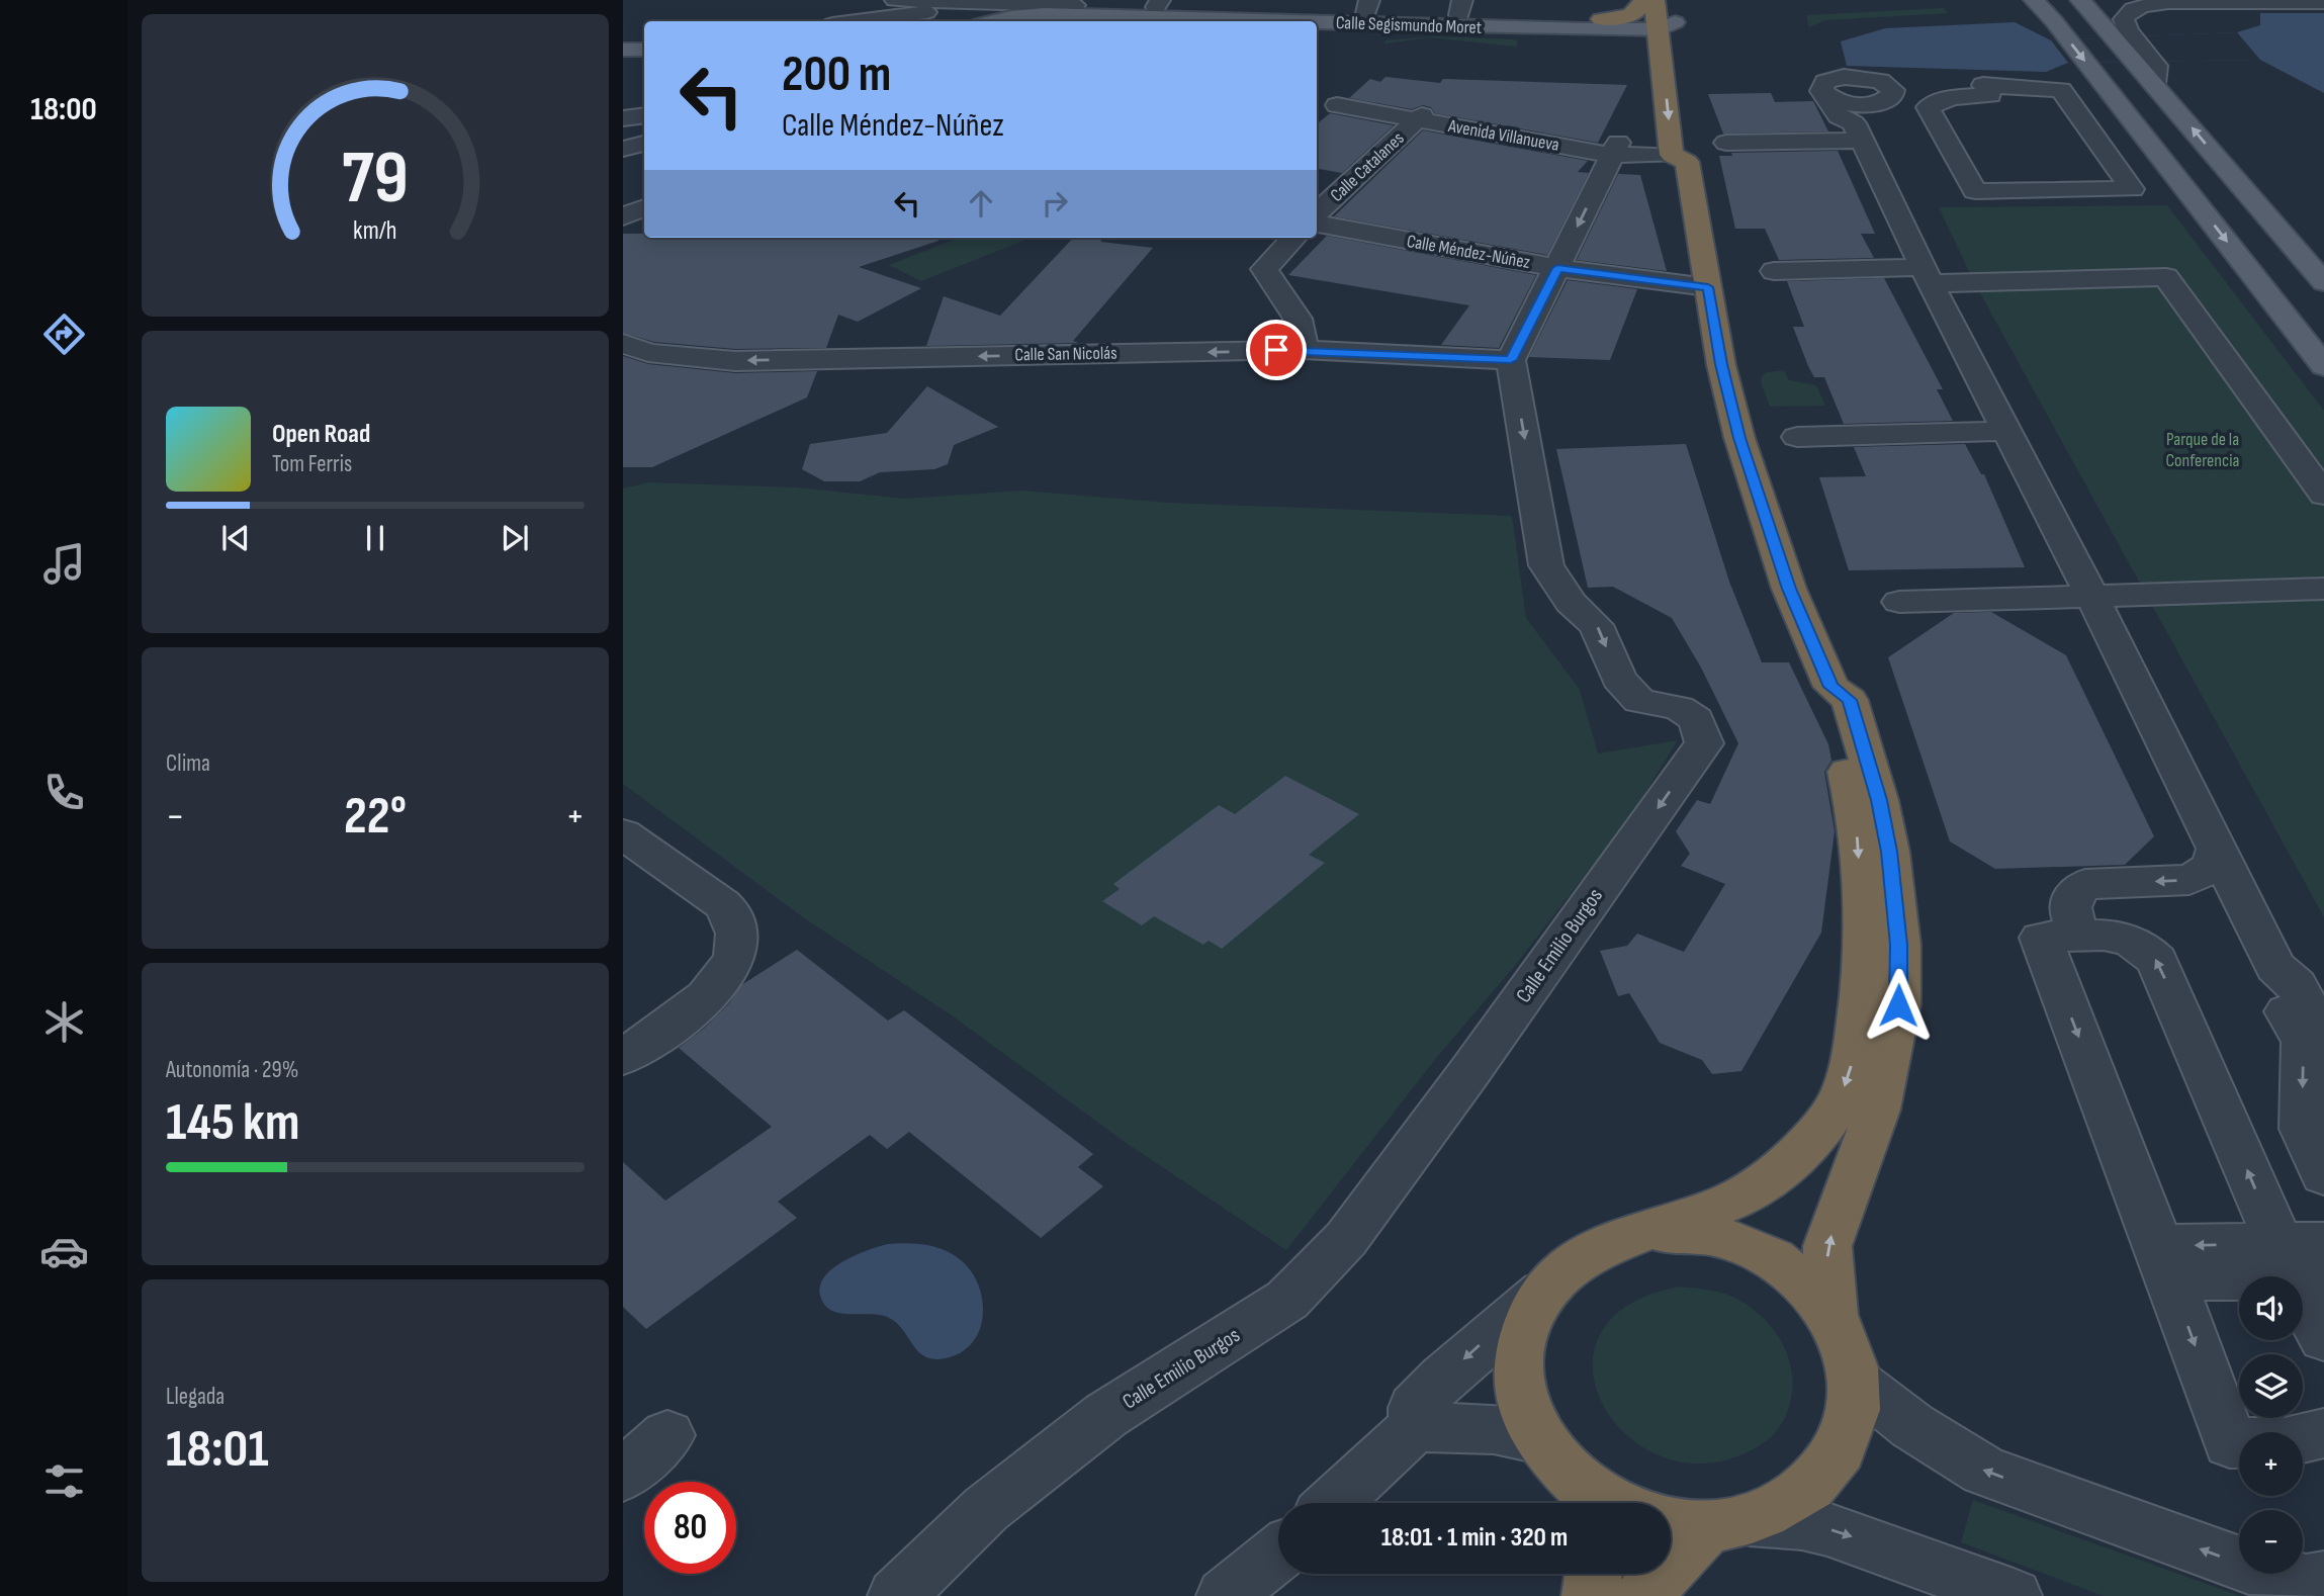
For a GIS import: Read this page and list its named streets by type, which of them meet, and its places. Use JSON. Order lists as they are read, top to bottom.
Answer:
{
  "streets": {
    "main road": ["Calle Segismundo Moret"],
    "street": [
      "Avenida Villanueva",
      "Calle Catalanes",
      "Calle Méndez-Núñez",
      "Calle San Nicolás",
      "Calle Emilio Burgos"
    ]
  },
  "crossings": [
    ["Avenida Villanueva", "Calle Catalanes"],
    ["Calle San Nicolás", "Calle Emilio Burgos"]
  ],
  "one_way": ["Calle San Nicolás", "Calle Emilio Burgos"],
  "parks": ["Parque de la Conferencia"],
  "page": {
    "tabs": "18:00",
    "turn": ["200 m", "Calle Méndez-Núñez"],
    "song": ["Open Road", "Tom Ferris"],
    "tile": [
      "Clima",
      ["Autonomía · 29%", "145 km"],
      ["Llegada", "18:01"]
    ],
    "heat": ["−", "22°", "+"],
    "map_buttons": ["+", "−"],
    "limit": "80",
    "trip": "18:01 · 1 min · 320 m",
    "gauge": ["79", "km/h"]
  }
}
